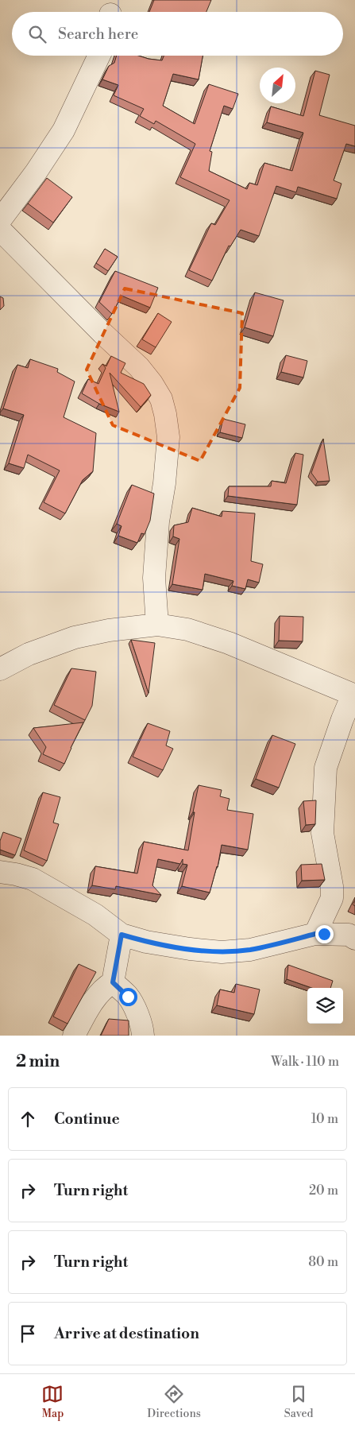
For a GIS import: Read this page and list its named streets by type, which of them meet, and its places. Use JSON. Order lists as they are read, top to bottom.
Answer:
{
  "north": "top right",
  "page": {
    "search": "Search here",
    "heading": ["2 min", "Walk · 110 m"],
    "list": [
      ["Continue", "10 m"],
      ["Turn right", "20 m"],
      ["Turn right", "80 m"],
      "Arrive at destination"
    ],
    "nav": ["Map", "Directions", "Saved"]
  }
}
